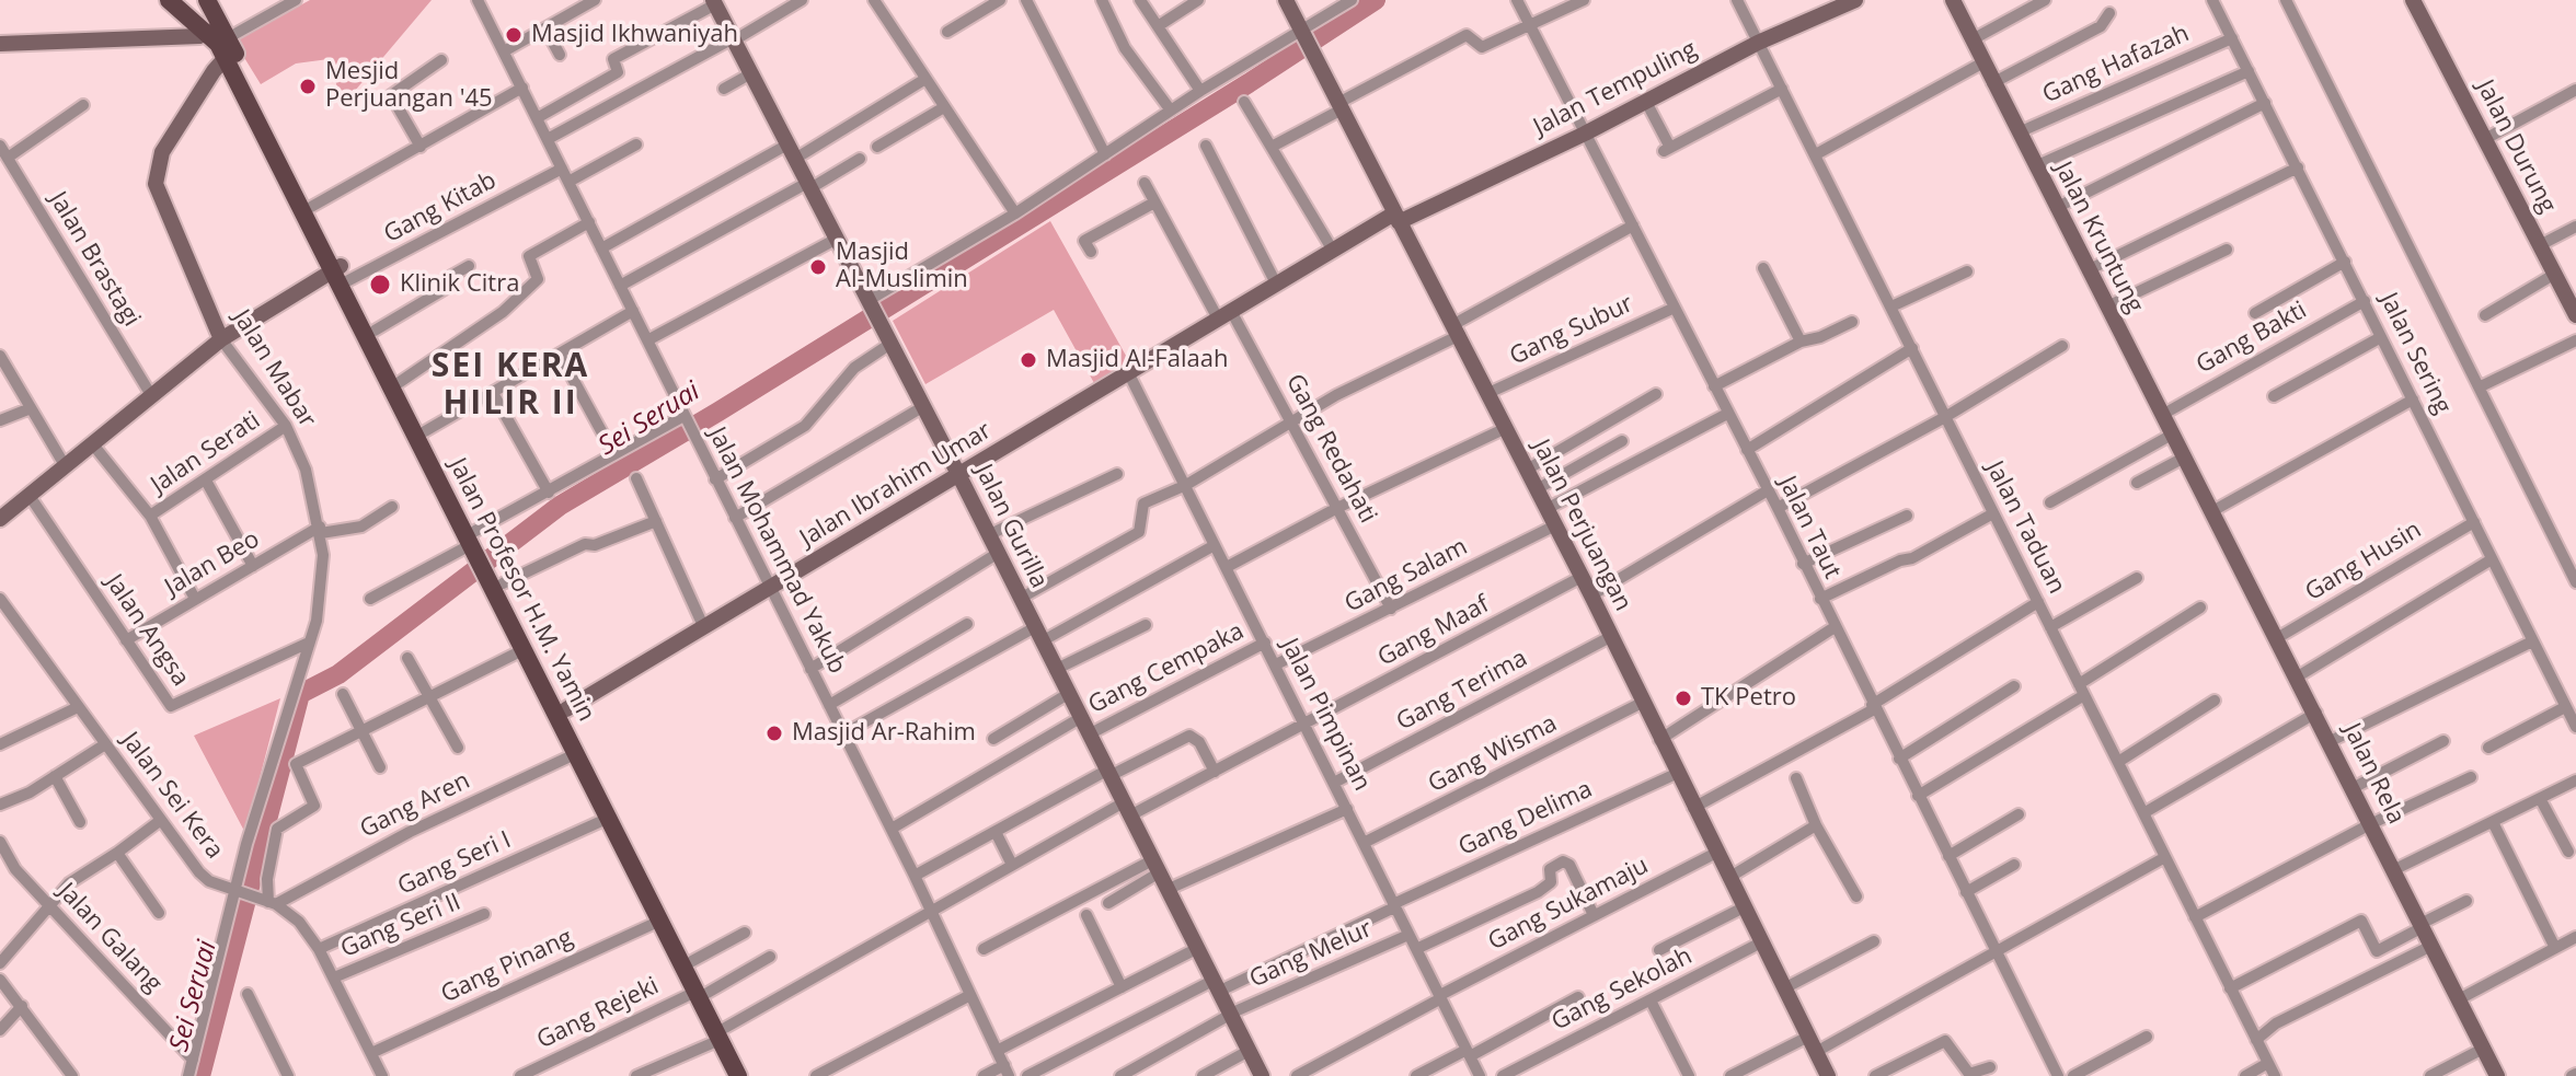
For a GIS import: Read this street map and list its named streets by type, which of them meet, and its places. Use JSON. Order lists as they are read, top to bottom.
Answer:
{
  "streets": {
    "main road": ["Jalan Profesor H.M. Yamin"],
    "street": [
      "Gang Hafazah",
      "Jalan Tempuling",
      "Jalan Durung",
      "Gang Kitab",
      "Jalan Kruntung",
      "Jalan Brastagi",
      "Gang Subur",
      "Gang Bakti",
      "Jalan Sering",
      "Jalan Mabar",
      "Gang Redahati",
      "Jalan Serati",
      "Jalan Ibrahim Umar",
      "Jalan Perjuangan",
      "Jalan Gurilla",
      "Jalan Taut",
      "Jalan Taduan",
      "Jalan Mohammad Yakub",
      "Gang Husin",
      "Jalan Beo",
      "Gang Salam",
      "Jalan Angsa",
      "Gang Maaf",
      "Gang Cempaka",
      "Gang Terima",
      "Jalan Pimpinan",
      "Gang Wisma",
      "Jalan Rela",
      "Jalan Sei Kera",
      "Gang Aren",
      "Gang Delima",
      "Gang Seri I",
      "Gang Sukamaju",
      "Gang Seri II",
      "Jalan Galang",
      "Gang Melur",
      "Gang Pinang",
      "Gang Sekolah",
      "Gang Rejeki"
    ]
  },
  "crossings": [
    ["Gang Hafazah", "Jalan Kruntung"],
    ["Gang Hafazah", "Jalan Sering"],
    ["Jalan Tempuling", "Jalan Ibrahim Umar"],
    ["Jalan Tempuling", "Jalan Perjuangan"],
    ["Jalan Tempuling", "Jalan Taut"],
    ["Jalan Tempuling", "Jalan Taduan"],
    ["Gang Kitab", "Jalan Mohammad Yakub"],
    ["Gang Kitab", "Jalan Profesor H.M. Yamin"],
    ["Jalan Kruntung", "Gang Bakti"],
    ["Jalan Kruntung", "Jalan Rela"],
    ["Gang Subur", "Jalan Perjuangan"],
    ["Gang Subur", "Jalan Taut"],
    ["Gang Bakti", "Jalan Sering"],
    ["Jalan Sering", "Gang Husin"],
    ["Jalan Mabar", "Jalan Serati"],
    ["Jalan Mabar", "Jalan Beo"],
    ["Jalan Mabar", "Jalan Profesor H.M. Yamin"],
    ["Jalan Mabar", "Jalan Angsa"],
    ["Jalan Mabar", "Jalan Sei Kera"],
    ["Jalan Mabar", "Jalan Galang"],
    ["Gang Redahati", "Jalan Ibrahim Umar"],
    ["Gang Redahati", "Gang Salam"],
    ["Jalan Ibrahim Umar", "Jalan Perjuangan"],
    ["Jalan Ibrahim Umar", "Jalan Gurilla"],
    ["Jalan Ibrahim Umar", "Jalan Mohammad Yakub"],
    ["Jalan Ibrahim Umar", "Jalan Profesor H.M. Yamin"],
    ["Jalan Ibrahim Umar", "Jalan Pimpinan"],
    ["Jalan Perjuangan", "Gang Salam"],
    ["Jalan Perjuangan", "Gang Maaf"],
    ["Jalan Perjuangan", "Gang Terima"],
    ["Jalan Perjuangan", "Gang Wisma"],
    ["Jalan Perjuangan", "Gang Delima"],
    ["Jalan Perjuangan", "Gang Sukamaju"],
    ["Jalan Perjuangan", "Gang Sekolah"],
    ["Jalan Gurilla", "Gang Maaf"],
    ["Jalan Gurilla", "Gang Cempaka"],
    ["Jalan Gurilla", "Gang Delima"],
    ["Jalan Gurilla", "Gang Melur"],
    ["Jalan Mohammad Yakub", "Gang Maaf"],
    ["Gang Husin", "Jalan Rela"],
    ["Jalan Beo", "Jalan Angsa"],
    ["Gang Salam", "Jalan Pimpinan"],
    ["Jalan Profesor H.M. Yamin", "Gang Maaf"],
    ["Jalan Profesor H.M. Yamin", "Gang Aren"],
    ["Jalan Profesor H.M. Yamin", "Gang Seri I"],
    ["Jalan Profesor H.M. Yamin", "Gang Pinang"],
    ["Jalan Profesor H.M. Yamin", "Gang Rejeki"],
    ["Gang Maaf", "Jalan Pimpinan"],
    ["Gang Cempaka", "Jalan Pimpinan"],
    ["Gang Terima", "Jalan Pimpinan"],
    ["Jalan Pimpinan", "Gang Wisma"],
    ["Jalan Pimpinan", "Gang Delima"],
    ["Jalan Pimpinan", "Gang Sukamaju"],
    ["Jalan Pimpinan", "Gang Melur"],
    ["Jalan Sei Kera", "Gang Aren"],
    ["Jalan Sei Kera", "Gang Seri I"],
    ["Jalan Sei Kera", "Gang Seri II"],
    ["Jalan Sei Kera", "Gang Pinang"]
  ],
  "districts": ["SEI KERA HILIR II"],
  "water": ["Sei Seruai"],
  "places": [
    "Masjid Ikhwaniyah",
    "Mesjid Perjuangan '45",
    "Masjid Al-Muslimin",
    "Klinik Citra",
    "Masjid Al-Falaah",
    "TK Petro",
    "Masjid Ar-Rahim"
  ]
}
